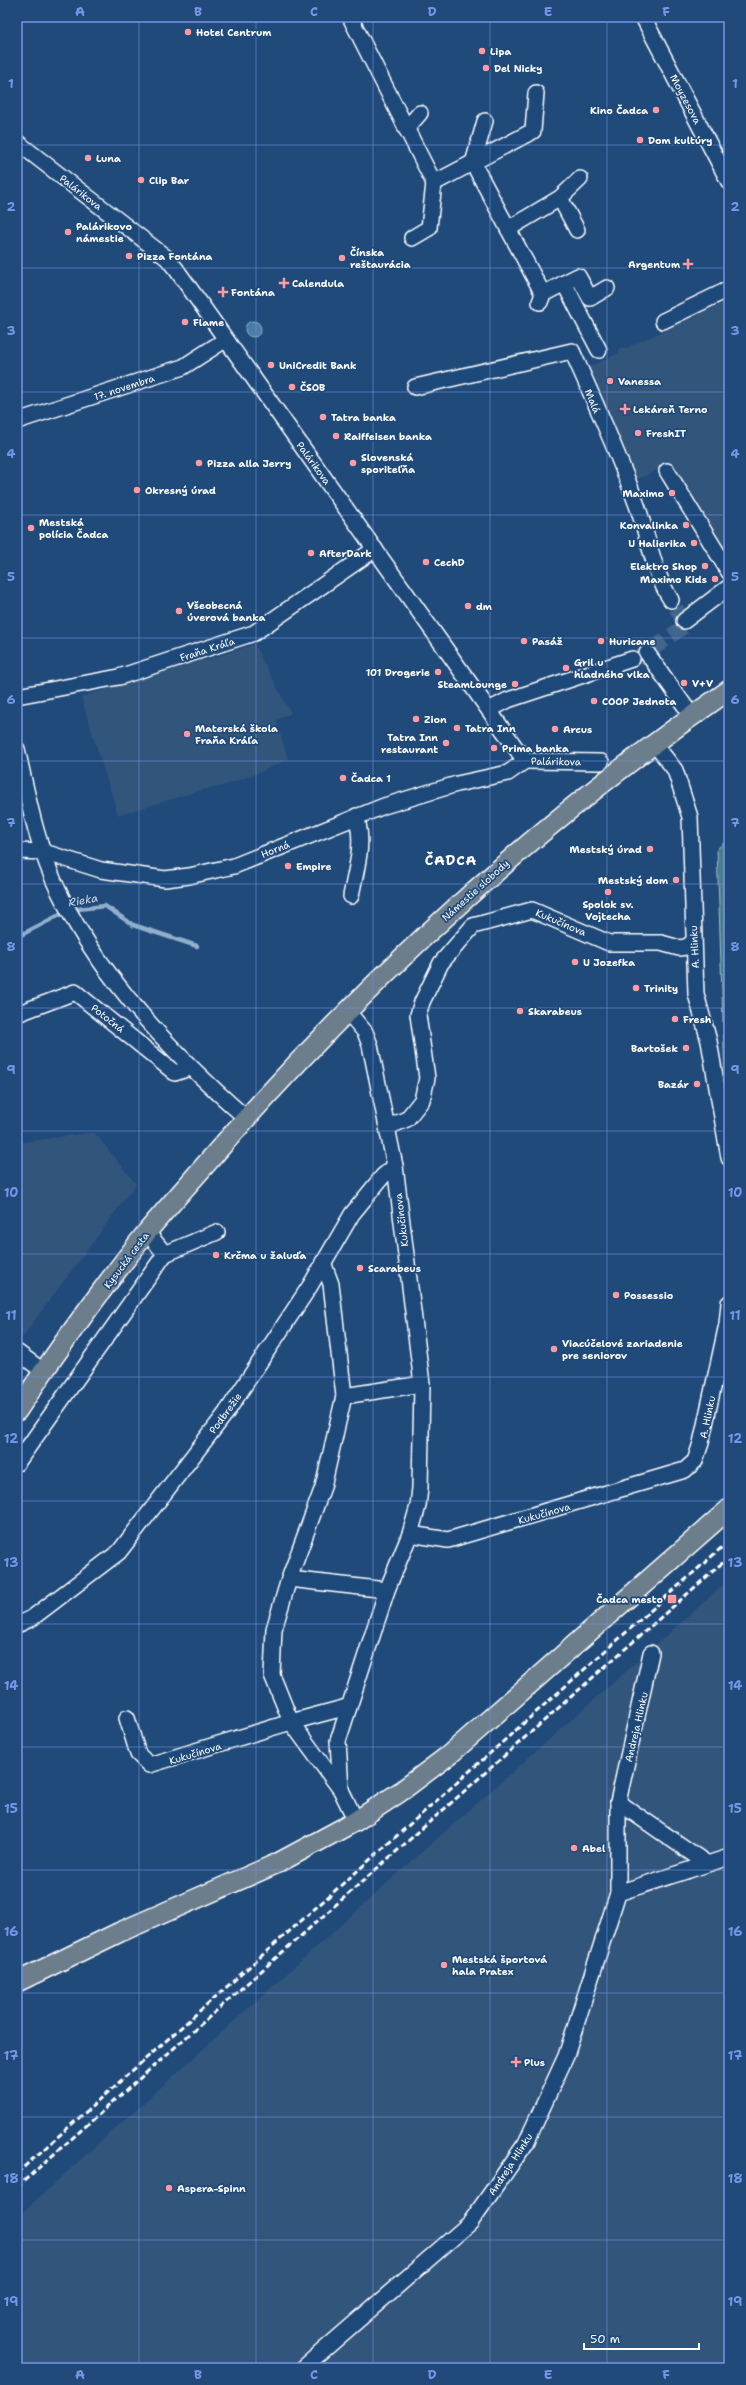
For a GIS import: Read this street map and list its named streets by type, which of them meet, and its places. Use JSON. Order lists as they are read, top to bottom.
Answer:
{
  "streets": {
    "main road": ["Námestie slobody", "Kysucká cesta"],
    "street": [
      "Moyzesova",
      "Palárikova",
      "17. novembra",
      "Malá",
      "Fraňa Kráľa",
      "Horná",
      "Kukučínova",
      "A. Hlinku",
      "Potočná",
      "Podbrežie",
      "Andreja Hlinku"
    ]
  },
  "crossings": [
    ["Palárikova", "17. novembra"],
    ["Palárikova", "Fraňa Kráľa"],
    ["Palárikova", "Horná"],
    ["Námestie slobody", "Kukučínova"],
    ["Námestie slobody", "A. Hlinku"],
    ["Námestie slobody", "Kysucká cesta"],
    ["Kukučínova", "A. Hlinku"],
    ["Kukučínova", "Podbrežie"]
  ],
  "districts": ["ČADCA"],
  "water": ["Rieka"],
  "places": {
    "other": [
      "Hotel Centrum",
      "Lipa",
      "Del Nicky",
      "Kino Čadca",
      "Dom kultúry",
      "Luna",
      "Clip Bar",
      "Palárikovo námestie",
      "Pizza Fontána",
      "Čínska reštaurácia",
      "Flame",
      "UniCredit Bank",
      "Vanessa",
      "ČSOB",
      "Tatra banka",
      "FreshIT",
      "Raiffeisen banka",
      "Pizza alla Jerry",
      "Slovenská sporiteľňa",
      "Okresný úrad",
      "Maximo",
      "Konvalinka",
      "Mestská polícia Čadca",
      "U Halierika",
      "AfterDark",
      "CechD",
      "Elektro Shop",
      "Maximo Kids",
      "dm",
      "Všeobecná úverová banka",
      "Pasáž",
      "Huricane",
      "Gril u hladného vlka",
      "101 Drogerie",
      "V+V",
      "SteamLounge",
      "COOP Jednota",
      "Zion",
      "Tatra Inn",
      "Arcus",
      "Materská škola Fraňa Kráľa",
      "Tatra Inn restaurant",
      "Prima banka",
      "Čadca 1",
      "Mestský úrad",
      "Empire",
      "Mestský dom",
      "Spolok sv. Vojtecha",
      "U Jozefka",
      "Trinity",
      "Skarabeus",
      "Fresh",
      "Bartošek",
      "Bazár",
      "Krčma u žaluďa",
      "Scarabeus",
      "Possessio",
      "Viacúčelové zariadenie pre seniorov",
      "Abel",
      "Mestská športová hala Pratex",
      "Aspera-Spinn"
    ],
    "health": [
      "Argentum",
      "Calendula",
      "Fontána",
      "Lekáreň Terno",
      "Plus"
    ],
    "transit": ["Čadca mesto"]
  },
  "scale_bar": "50 m",
  "grid": {
    "columns": [
      "A",
      "B",
      "C",
      "D",
      "E",
      "F"
    ],
    "rows": [
      "1",
      "2",
      "3",
      "4",
      "5",
      "6",
      "7",
      "8",
      "9",
      "10",
      "11",
      "12",
      "13",
      "14",
      "15",
      "16",
      "17",
      "18",
      "19"
    ]
  }
}
